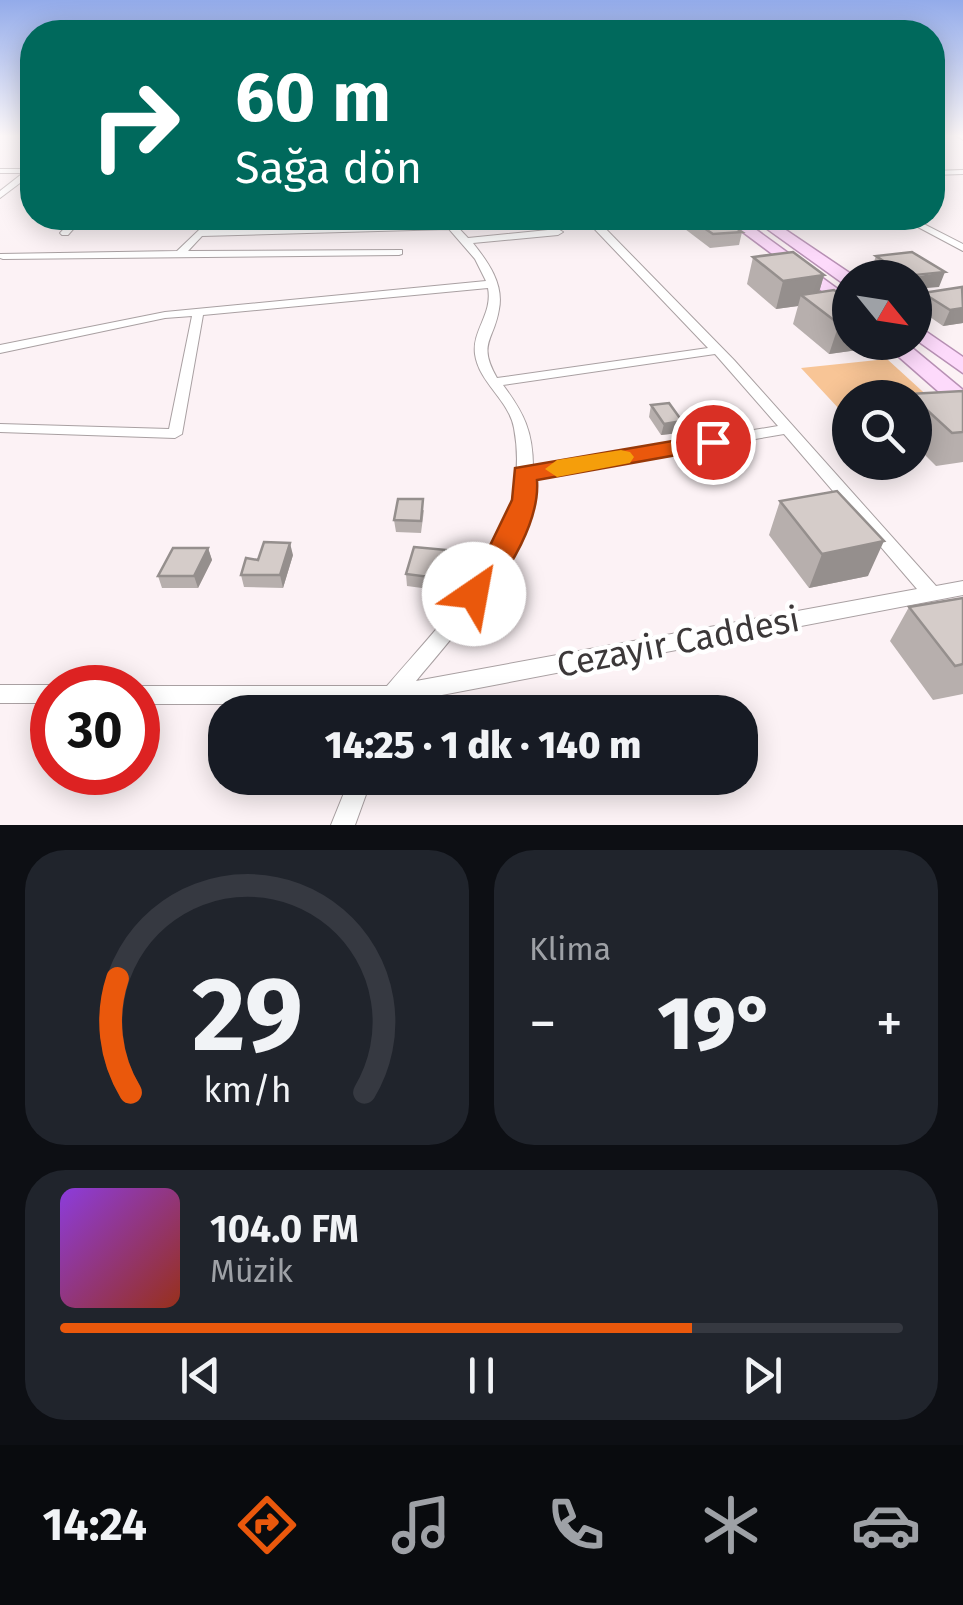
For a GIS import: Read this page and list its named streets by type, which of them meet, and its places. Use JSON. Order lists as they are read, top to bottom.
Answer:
{
  "streets": {
    "street": ["Cezayir Caddesi"]
  },
  "north": "bottom right",
  "page": {
    "turn": ["60 m", "Sağa dön"],
    "limit": "30",
    "trip": "14:25 · 1 dk · 140 m",
    "tile": "Klima",
    "heat": ["−", "19°", "+"],
    "song": ["104.0 FM", "Müzik"],
    "tabs": "14:24",
    "gauge": ["29", "km/h"]
  }
}
